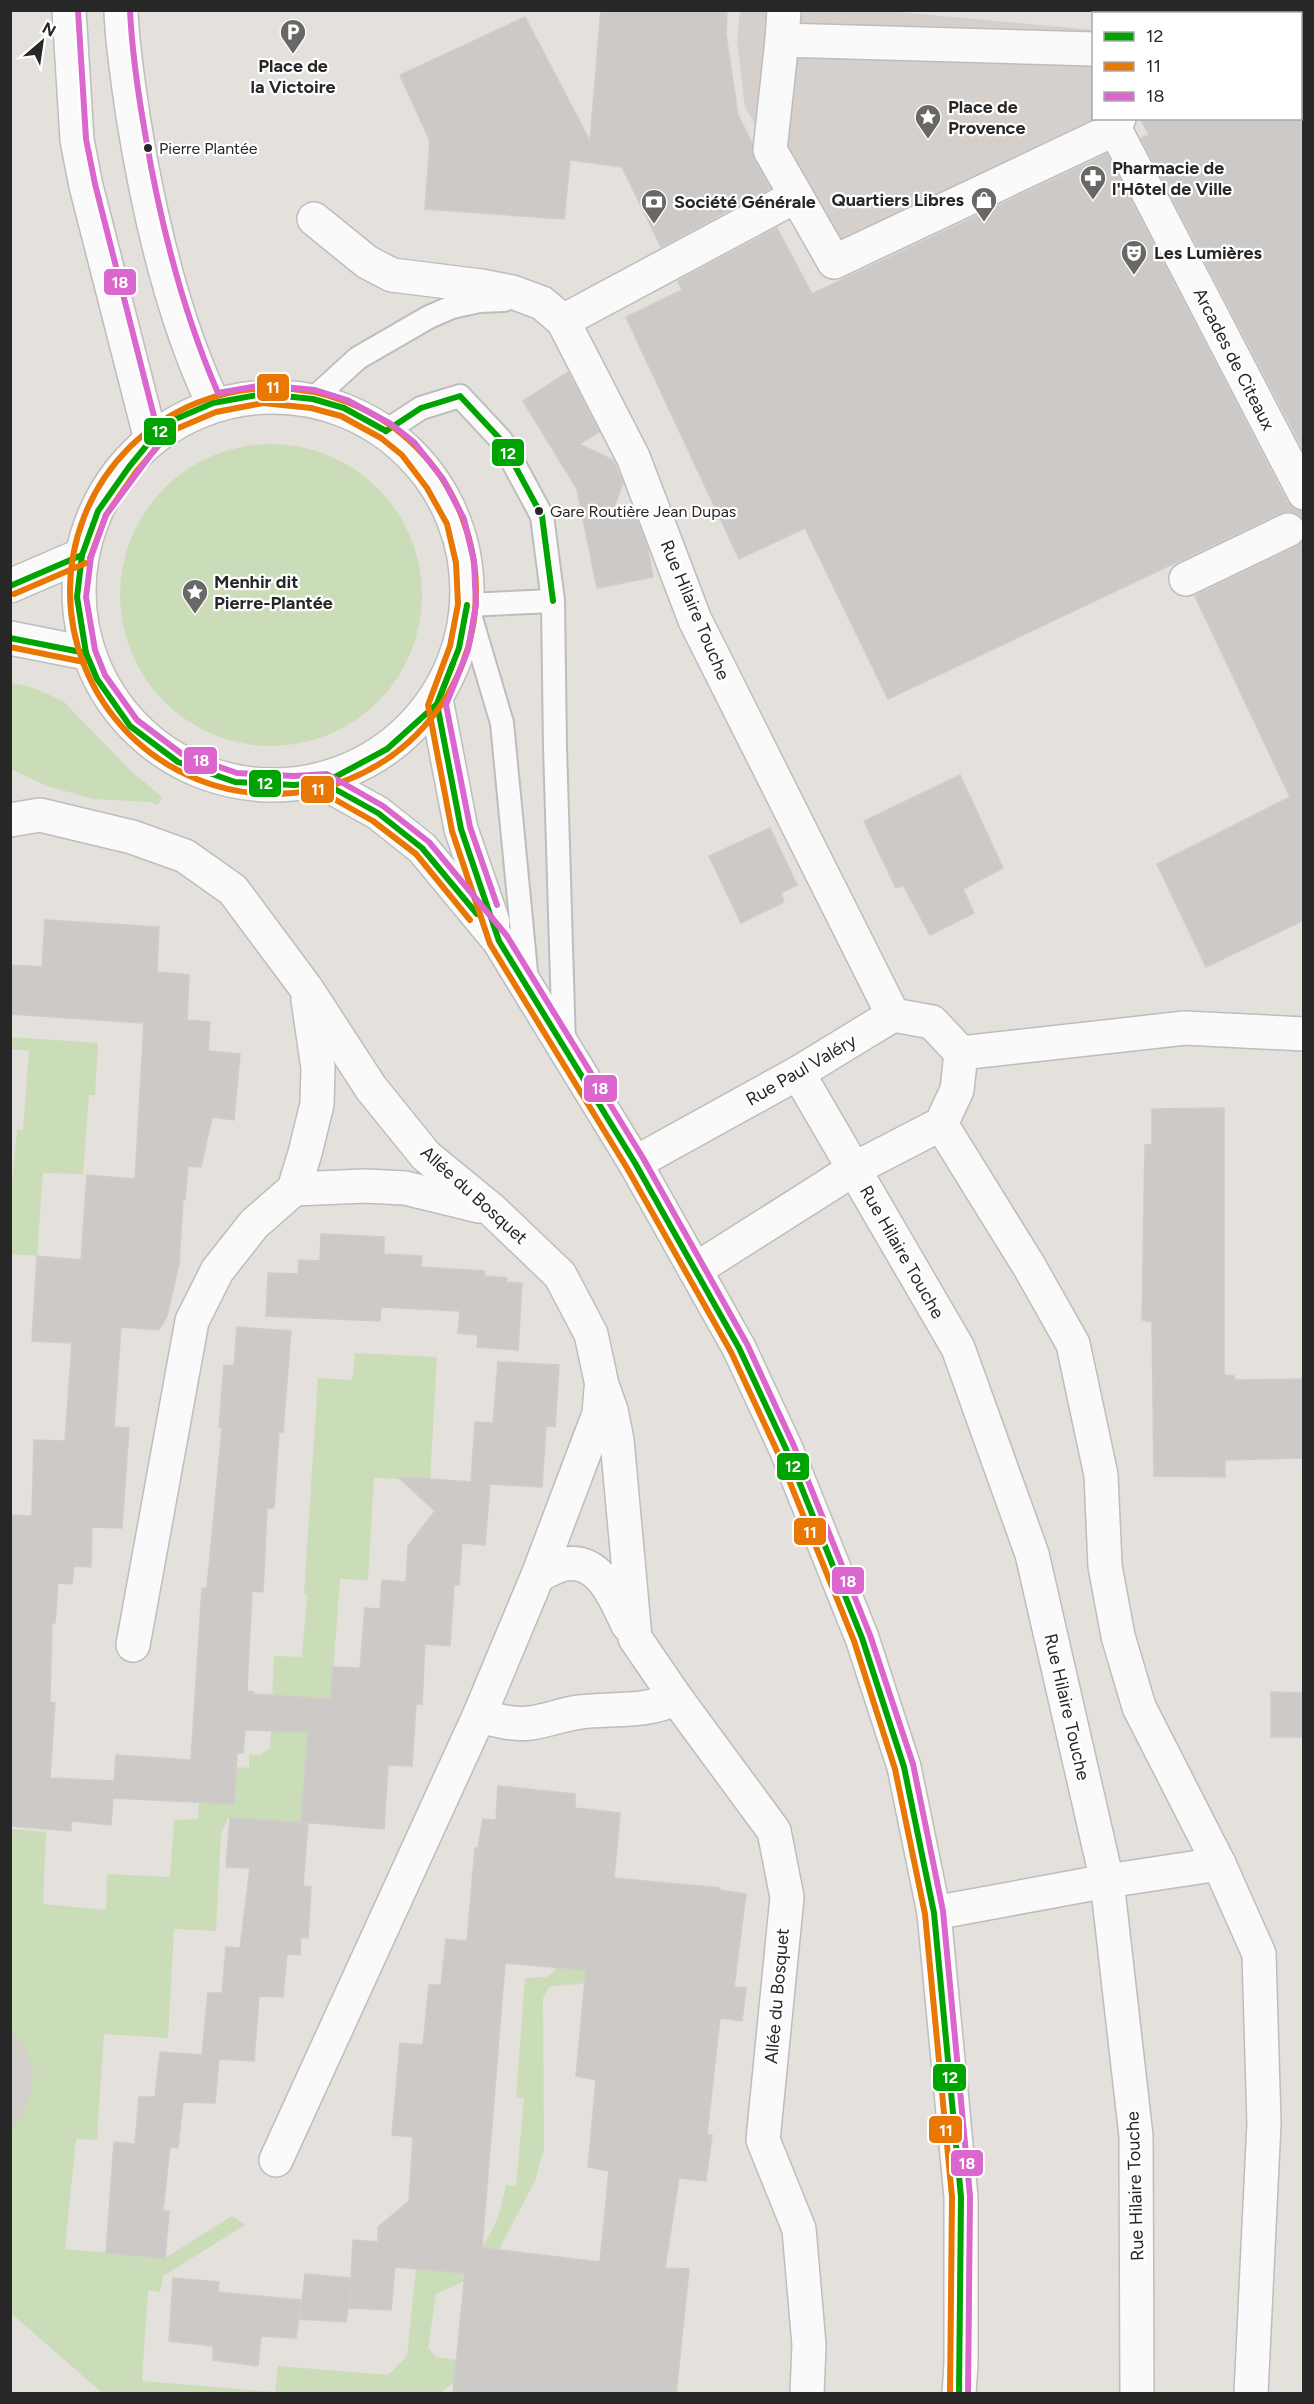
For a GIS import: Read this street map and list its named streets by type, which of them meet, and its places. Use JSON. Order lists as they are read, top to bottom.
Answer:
{
  "streets": {
    "street": [
      "Arcades de Citeaux",
      "Rue Hilaire Touche",
      "Rue Paul Valéry",
      "Allée du Bosquet"
    ]
  },
  "crossings": [
    ["Rue Hilaire Touche", "Rue Paul Valéry"]
  ],
  "places": {
    "parking": ["Place de la Victoire"],
    "place": ["Place de Provence", "Menhir dit Pierre-Plantée"],
    "other": ["Pierre Plantée", "Gare Routière Jean Dupas"],
    "pharmacy": ["Pharmacie de l'Hôtel de Ville"],
    "shop": ["Quartiers Libres"],
    "bank": ["Société Générale"],
    "theatre": ["Les Lumières"]
  },
  "lines": ["transit line 18", "transit line 11", "transit line 12"],
  "legend": ["12", "11", "18"],
  "north": "top right"
}
